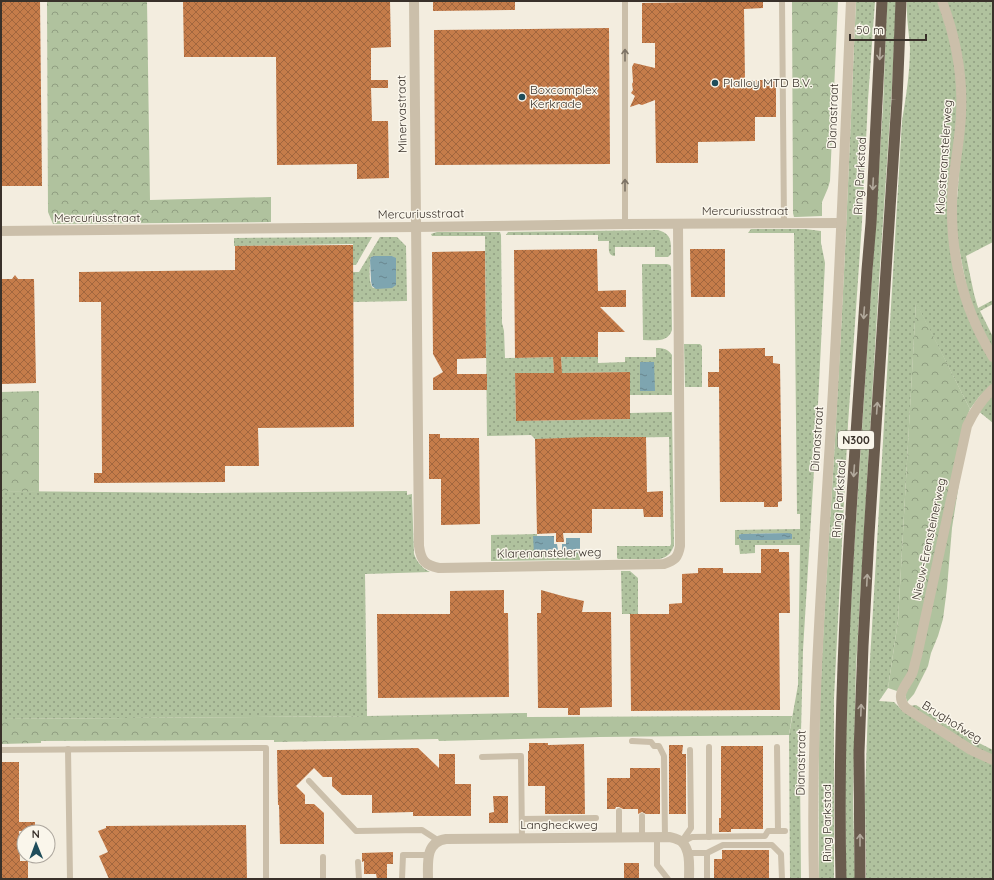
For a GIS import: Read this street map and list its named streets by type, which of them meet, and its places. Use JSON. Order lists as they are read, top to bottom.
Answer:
{
  "streets": {
    "highway": ["Ring Parkstad", "N300"],
    "street": [
      "Minervastraat",
      "Dianastraat",
      "Kloosteranstelerweg",
      "Mercuriusstraat",
      "Nieuw-Erensteinerweg",
      "Klarenanstelerweg",
      "Brughofweg",
      "Langheckweg"
    ]
  },
  "crossings": [
    ["Minervastraat", "Mercuriusstraat"],
    ["Minervastraat", "Klarenanstelerweg"],
    ["Dianastraat", "Mercuriusstraat"],
    ["Mercuriusstraat", "Klarenanstelerweg"],
    ["Nieuw-Erensteinerweg", "Brughofweg"]
  ],
  "places": ["Plalloy MTD B.V.", "Boxcomplex Kerkrade"],
  "scale_bar": "50 m",
  "north": "top"
}
